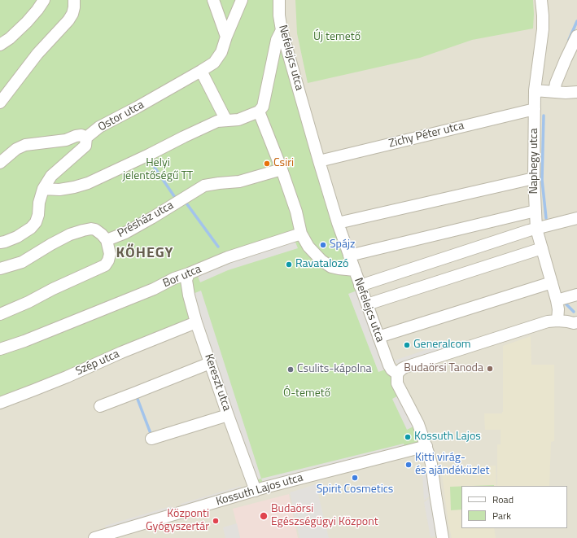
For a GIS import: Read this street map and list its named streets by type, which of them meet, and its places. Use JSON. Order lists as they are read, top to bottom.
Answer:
{
  "streets": {
    "street": [
      "Nefelejcs utca",
      "Ostor utca",
      "Zichy Péter utca",
      "Naphegy utca",
      "Présház utca",
      "Bor utca",
      "Szép utca",
      "Kereszt utca",
      "Kossuth Lajos utca"
    ]
  },
  "crossings": [
    ["Nefelejcs utca", "Zichy Péter utca"],
    ["Zichy Péter utca", "Naphegy utca"],
    ["Bor utca", "Kereszt utca"],
    ["Szép utca", "Kereszt utca"],
    ["Kereszt utca", "Kossuth Lajos utca"]
  ],
  "districts": ["KŐHEGY"],
  "parks": ["Új temető", "Helyi jelentőségű TT", "Ó-temető"],
  "places": [
    "Csiri",
    "Spájz",
    "Ravatalozó",
    "Generalcom",
    "Budaörsi Tanoda",
    "Csulits-kápolna",
    "Kossuth Lajos",
    "Kitti virág- és ajándéküzlet",
    "Spirit Cosmetics",
    "Budaörsi Egészségügyi Központ",
    "Központi Gyógyszertár"
  ],
  "legend": ["Road", "Park"]
}
